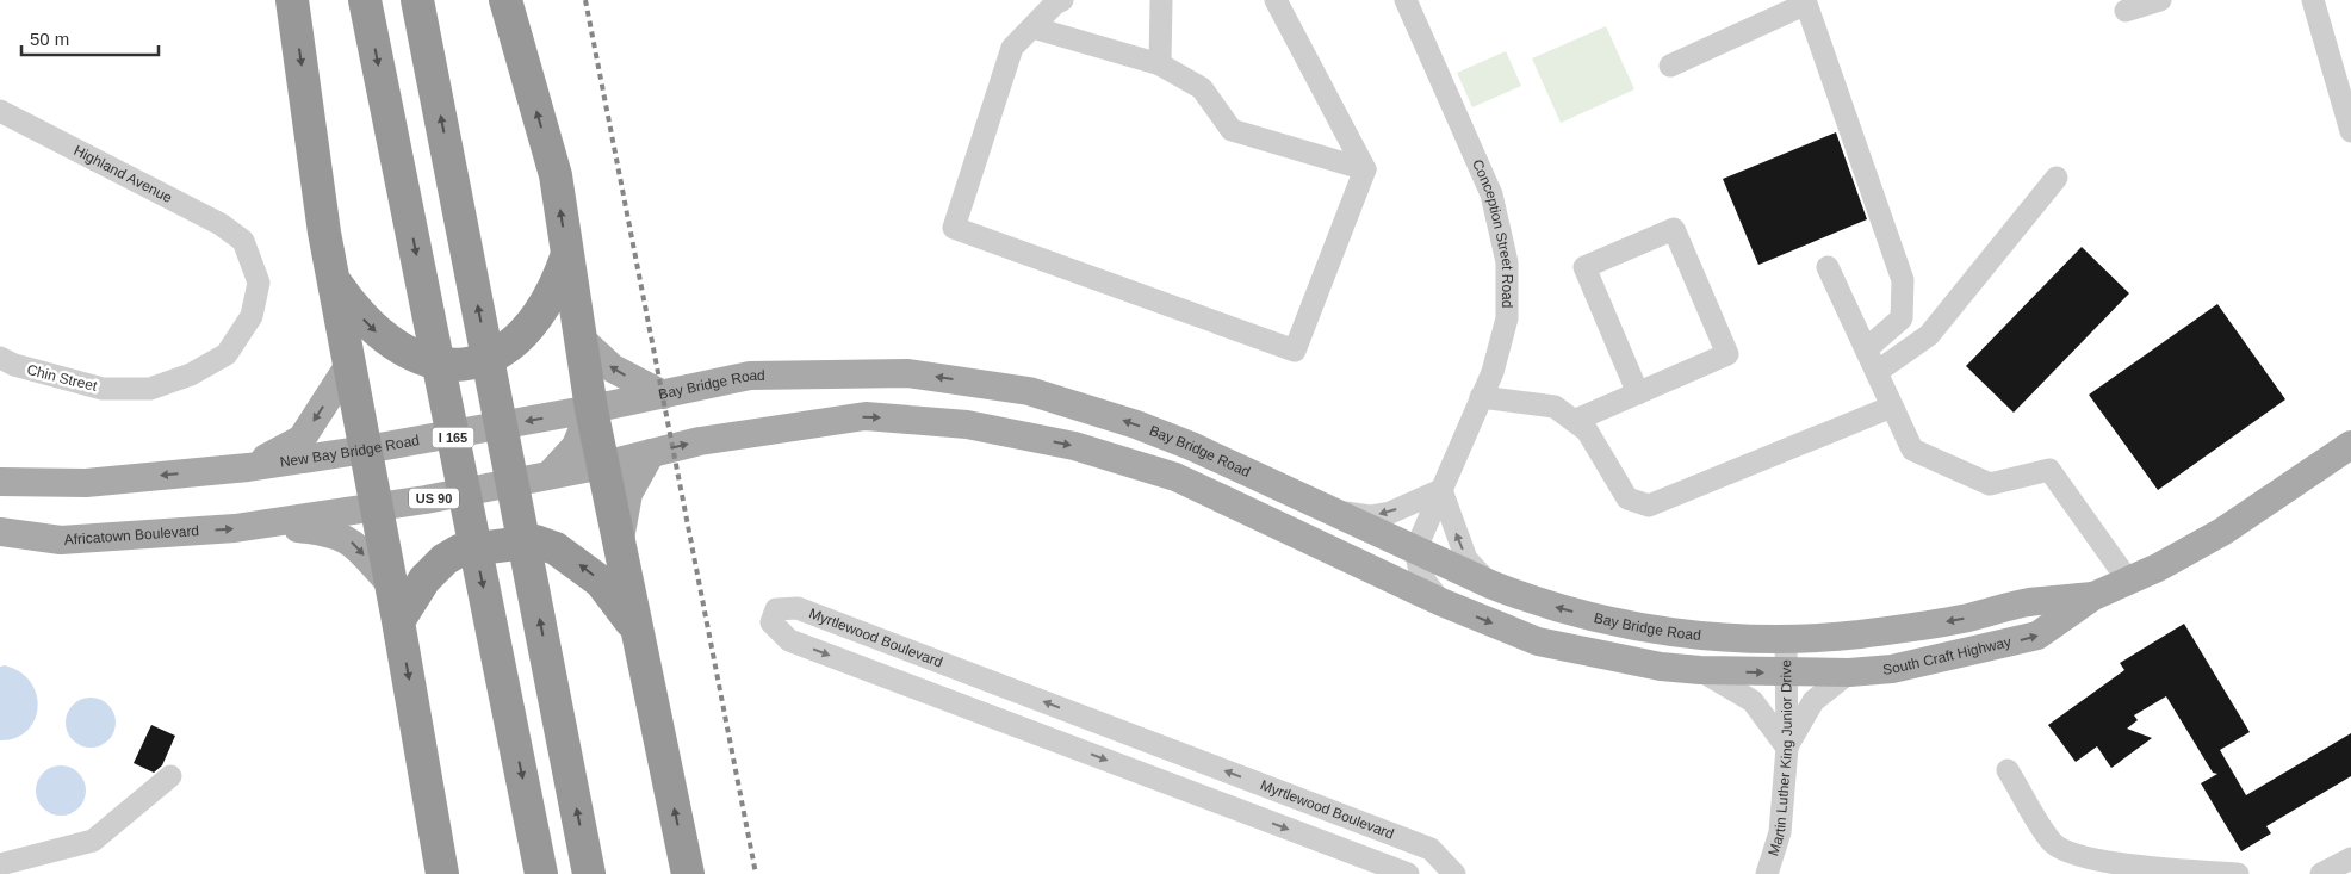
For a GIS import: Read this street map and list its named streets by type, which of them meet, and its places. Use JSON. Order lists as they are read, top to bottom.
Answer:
{
  "streets": {
    "highway": ["I 165"],
    "main road": [
      "Bay Bridge Road",
      "New Bay Bridge Road",
      "US 90",
      "Africatown Boulevard",
      "South Craft Highway"
    ],
    "street": [
      "Highland Avenue",
      "Conception Street Road",
      "Chin Street",
      "Myrtlewood Boulevard",
      "Martin Luther King Junior Drive"
    ]
  },
  "crossings": [
    ["Highland Avenue", "Chin Street"],
    ["Conception Street Road", "Bay Bridge Road"],
    ["Bay Bridge Road", "New Bay Bridge Road"],
    ["Bay Bridge Road", "South Craft Highway"],
    ["Bay Bridge Road", "Martin Luther King Junior Drive"],
    ["US 90", "Africatown Boulevard"],
    ["South Craft Highway", "Martin Luther King Junior Drive"]
  ],
  "scale_bar": "50 m"
}
